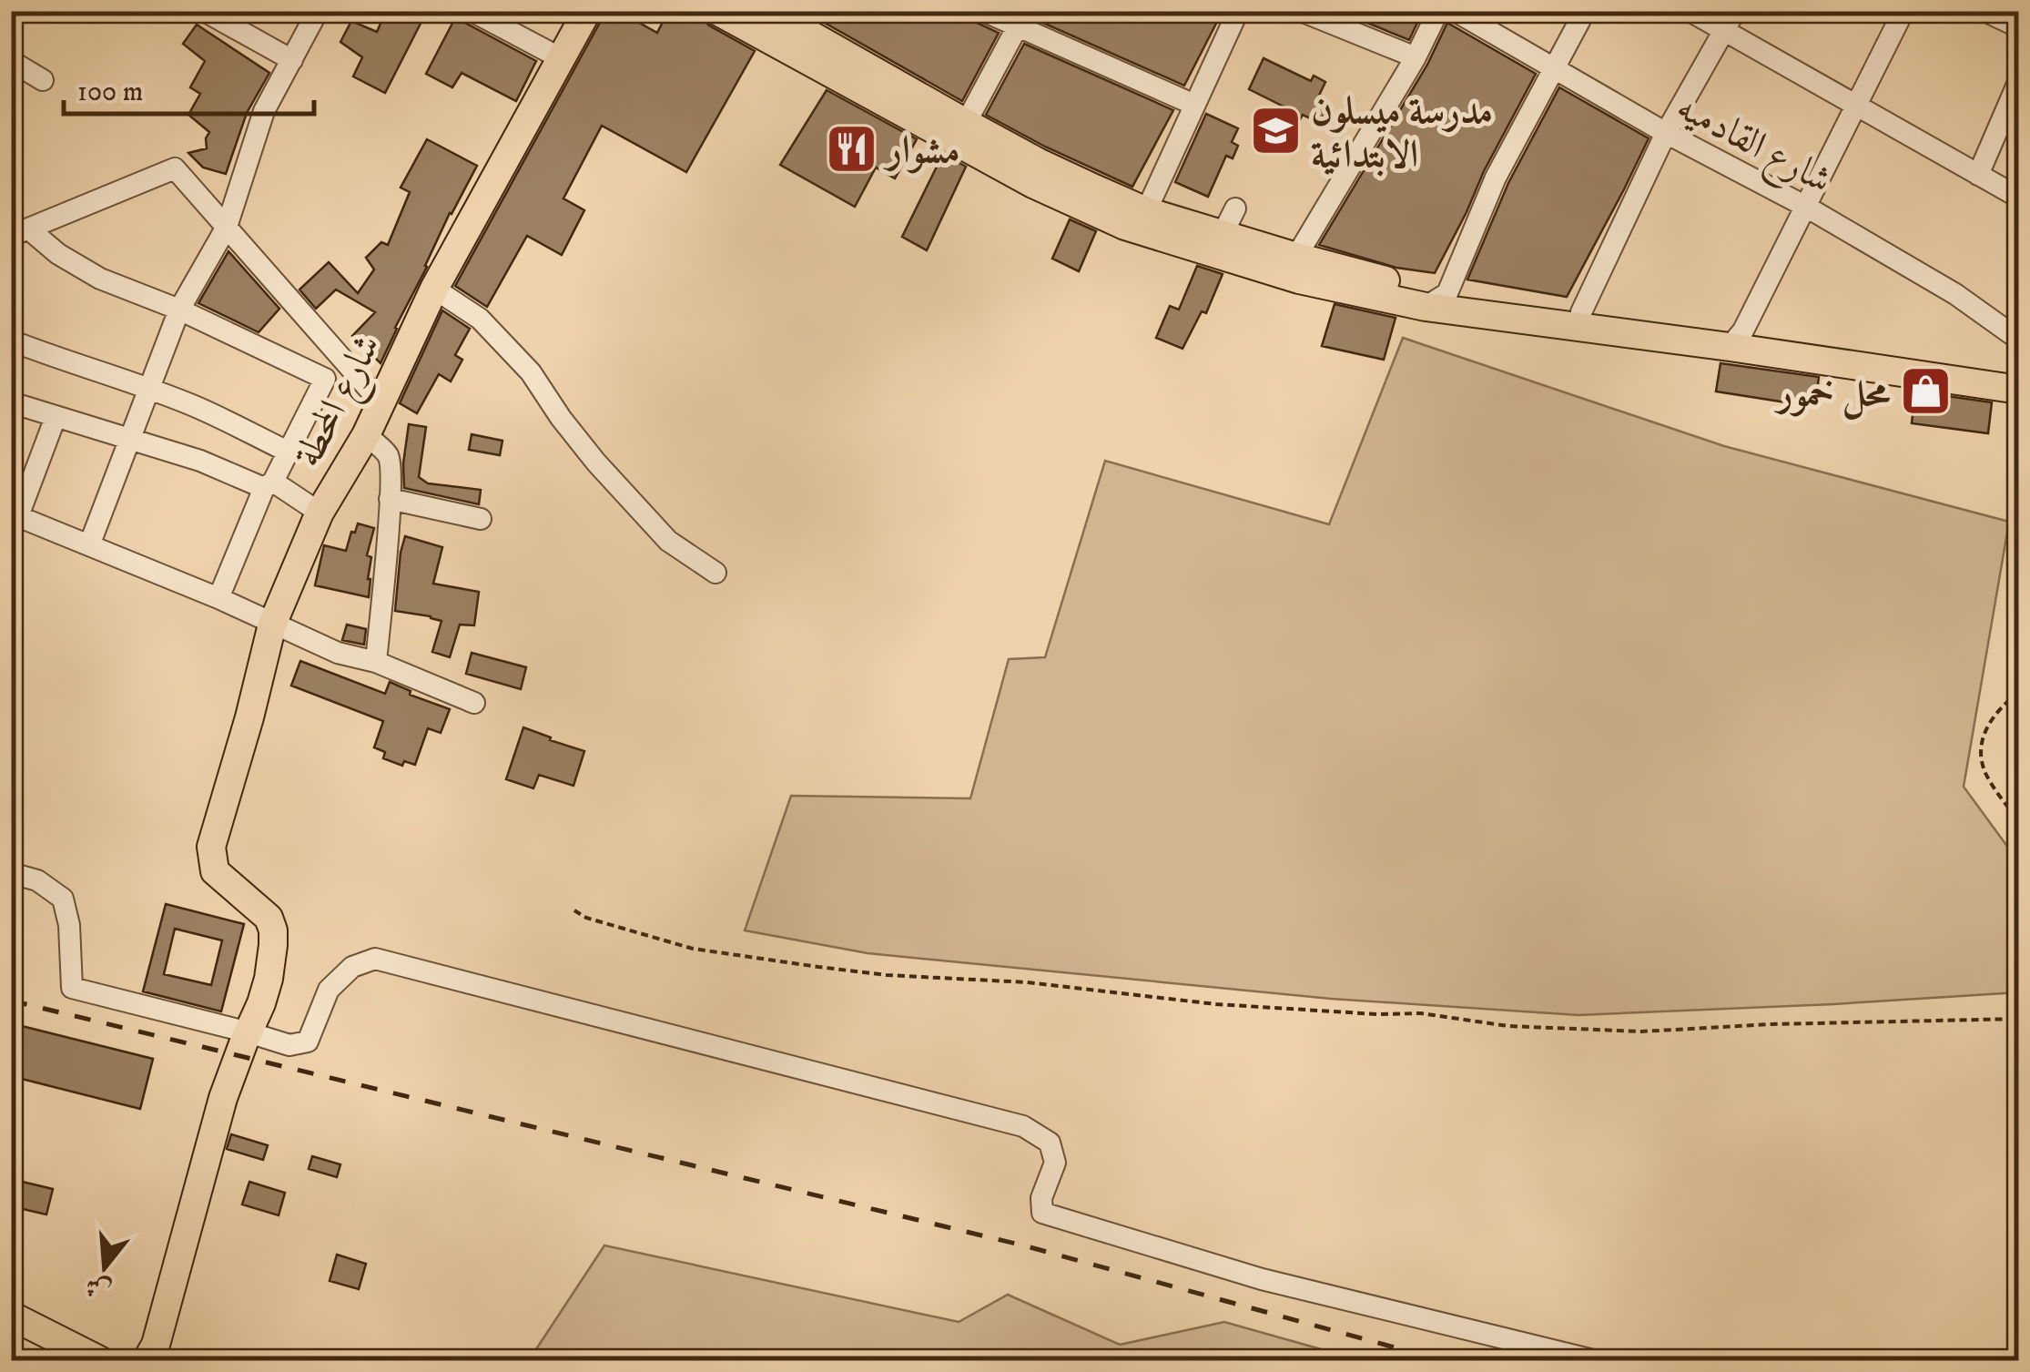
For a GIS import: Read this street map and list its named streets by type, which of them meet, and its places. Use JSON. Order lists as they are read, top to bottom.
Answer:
{
  "streets": {
    "main road": ["شارع المحطة"],
    "street": ["شارع القادميه"]
  },
  "places": {
    "school or university": ["مدرسة ميسلون الابتدائية"],
    "restaurant": ["مشوار"],
    "shop": ["محل خمور"]
  },
  "scale_bar": "100 m",
  "north": "bottom"
}
